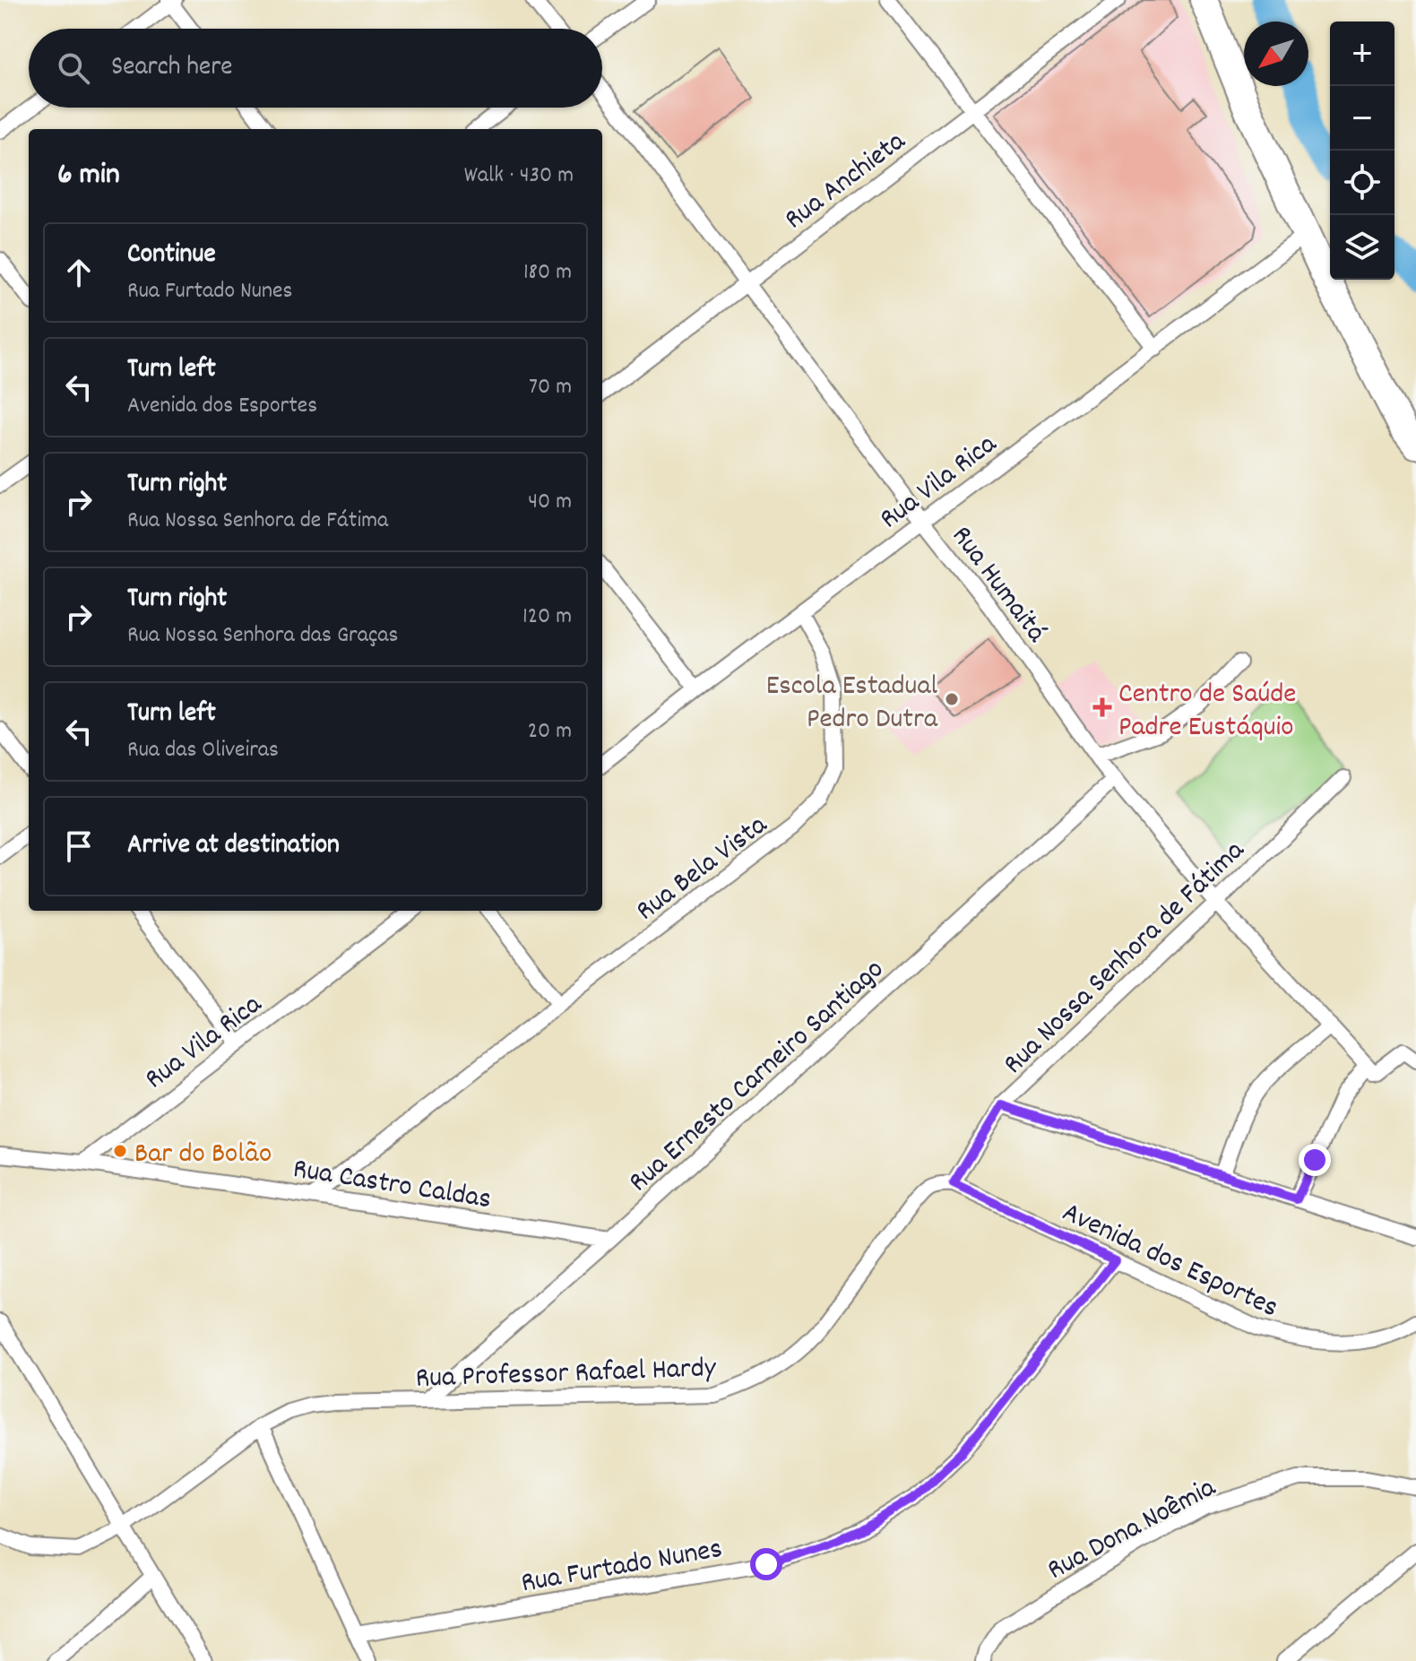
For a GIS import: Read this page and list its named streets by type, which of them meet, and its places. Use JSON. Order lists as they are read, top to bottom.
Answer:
{
  "streets": {
    "street": [
      "Rua Anchieta",
      "Rua Vila Rica",
      "Rua Humaitá",
      "Rua Bela Vista",
      "Rua Nossa Senhora de Fátima",
      "Rua Ernesto Carneiro Santiago",
      "Rua Castro Caldas",
      "Avenida dos Esportes",
      "Rua Professor Rafael Hardy",
      "Rua Dona Noêmia",
      "Rua Furtado Nunes"
    ]
  },
  "crossings": [
    ["Rua Anchieta", "Rua Humaitá"],
    ["Rua Vila Rica", "Rua Humaitá"],
    ["Rua Vila Rica", "Rua Bela Vista"],
    ["Rua Vila Rica", "Rua Castro Caldas"],
    ["Rua Humaitá", "Rua Nossa Senhora de Fátima"],
    ["Rua Humaitá", "Rua Ernesto Carneiro Santiago"],
    ["Rua Bela Vista", "Rua Castro Caldas"],
    ["Rua Nossa Senhora de Fátima", "Avenida dos Esportes"],
    ["Rua Nossa Senhora de Fátima", "Rua Professor Rafael Hardy"],
    ["Rua Ernesto Carneiro Santiago", "Rua Castro Caldas"],
    ["Rua Ernesto Carneiro Santiago", "Rua Professor Rafael Hardy"],
    ["Avenida dos Esportes", "Rua Professor Rafael Hardy"],
    ["Avenida dos Esportes", "Rua Furtado Nunes"]
  ],
  "places": {
    "other": ["Escola Estadual Pedro Dutra", "Bar do Bolão"],
    "health": ["Centro de Saúde Padre Eustáquio"]
  },
  "north": "bottom left",
  "page": {
    "map_buttons": ["+", "−"],
    "search": "Search here",
    "heading": ["6 min", "Walk · 430 m"],
    "list": [
      ["Continue", "Rua Furtado Nunes", "180 m"],
      ["Turn left", "Avenida dos Esportes", "70 m"],
      ["Turn right", "Rua Nossa Senhora de Fátima", "40 m"],
      ["Turn right", "Rua Nossa Senhora das Graças", "120 m"],
      ["Turn left", "Rua das Oliveiras", "20 m"],
      "Arrive at destination"
    ]
  }
}
